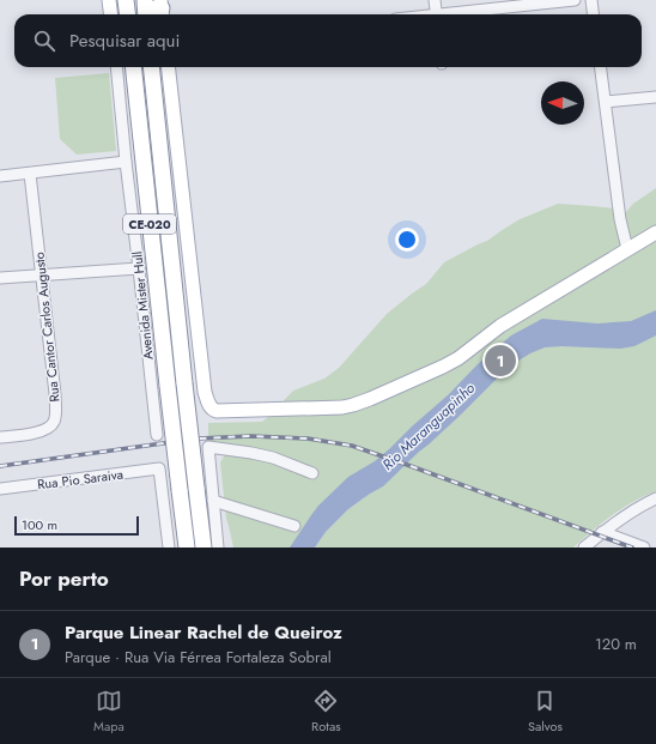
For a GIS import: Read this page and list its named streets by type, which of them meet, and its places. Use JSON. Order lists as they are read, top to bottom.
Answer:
{
  "streets": {
    "highway": ["CE-020", "Avenida Mister Hull"],
    "street": ["Rua Cantor Carlos Augusto", "Rua Pio Saraiva"]
  },
  "water": ["Rio Maranguapinho"],
  "scale_bar": "100 m",
  "north": "left",
  "page": {
    "search": "Pesquisar aqui",
    "pins": "1",
    "scale": "100 m",
    "heading": "Por perto",
    "list": [
      {
        "mark": "1",
        "name": "Parque Linear Rachel de Queiroz",
        "note": "Parque · Rua Via Férrea Fortaleza Sobral",
        "value": "120 m"
      }
    ],
    "nav": ["Mapa", "Rotas", "Salvos"]
  }
}
